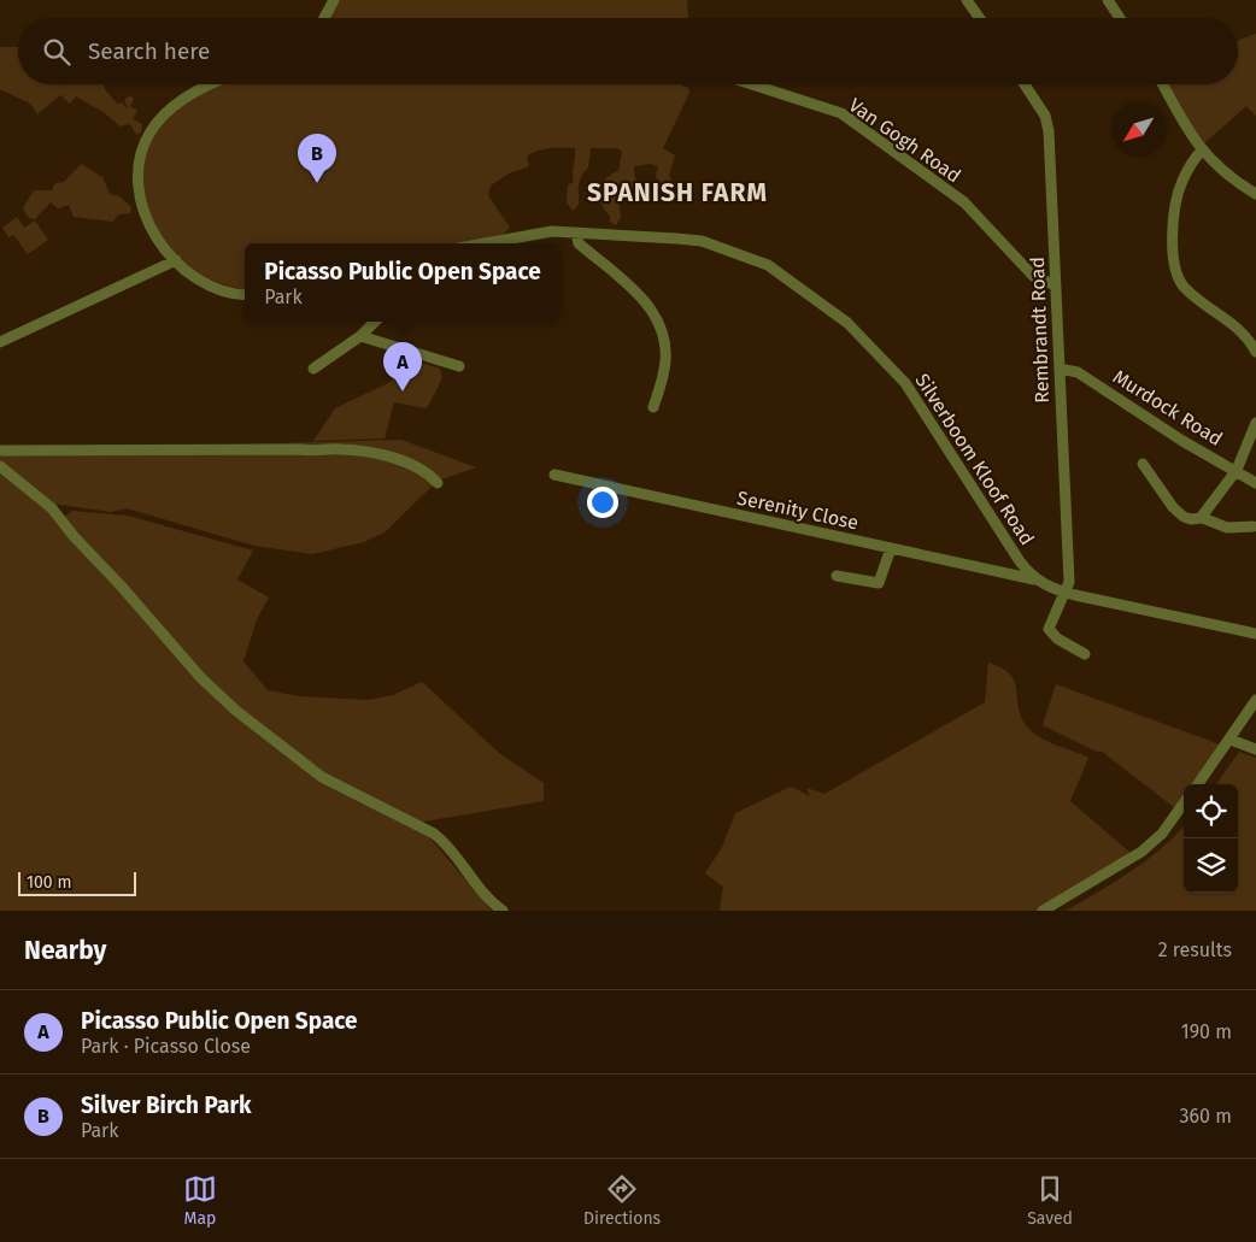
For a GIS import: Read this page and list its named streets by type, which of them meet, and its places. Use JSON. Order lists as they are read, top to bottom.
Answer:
{
  "streets": {
    "street": [
      "Van Gogh Road",
      "Rembrandt Road",
      "Murdock Road",
      "Silverboom Kloof Road",
      "Serenity Close"
    ]
  },
  "crossings": [
    ["Van Gogh Road", "Rembrandt Road"],
    ["Rembrandt Road", "Murdock Road"],
    ["Rembrandt Road", "Silverboom Kloof Road"],
    ["Silverboom Kloof Road", "Serenity Close"]
  ],
  "districts": ["SPANISH FARM"],
  "scale_bar": "100 m",
  "north": "bottom left",
  "page": {
    "search": "Search here",
    "pins": ["B", "A"],
    "popup": ["Picasso Public Open Space", "Park"],
    "scale": "100 m",
    "heading": ["Nearby", "2 results"],
    "list": [
      {
        "mark": "A",
        "name": "Picasso Public Open Space",
        "note": "Park · Picasso Close",
        "value": "190 m"
      },
      {
        "mark": "B",
        "name": "Silver Birch Park",
        "note": "Park",
        "value": "360 m"
      }
    ],
    "nav": ["Map", "Directions", "Saved"]
  }
}
